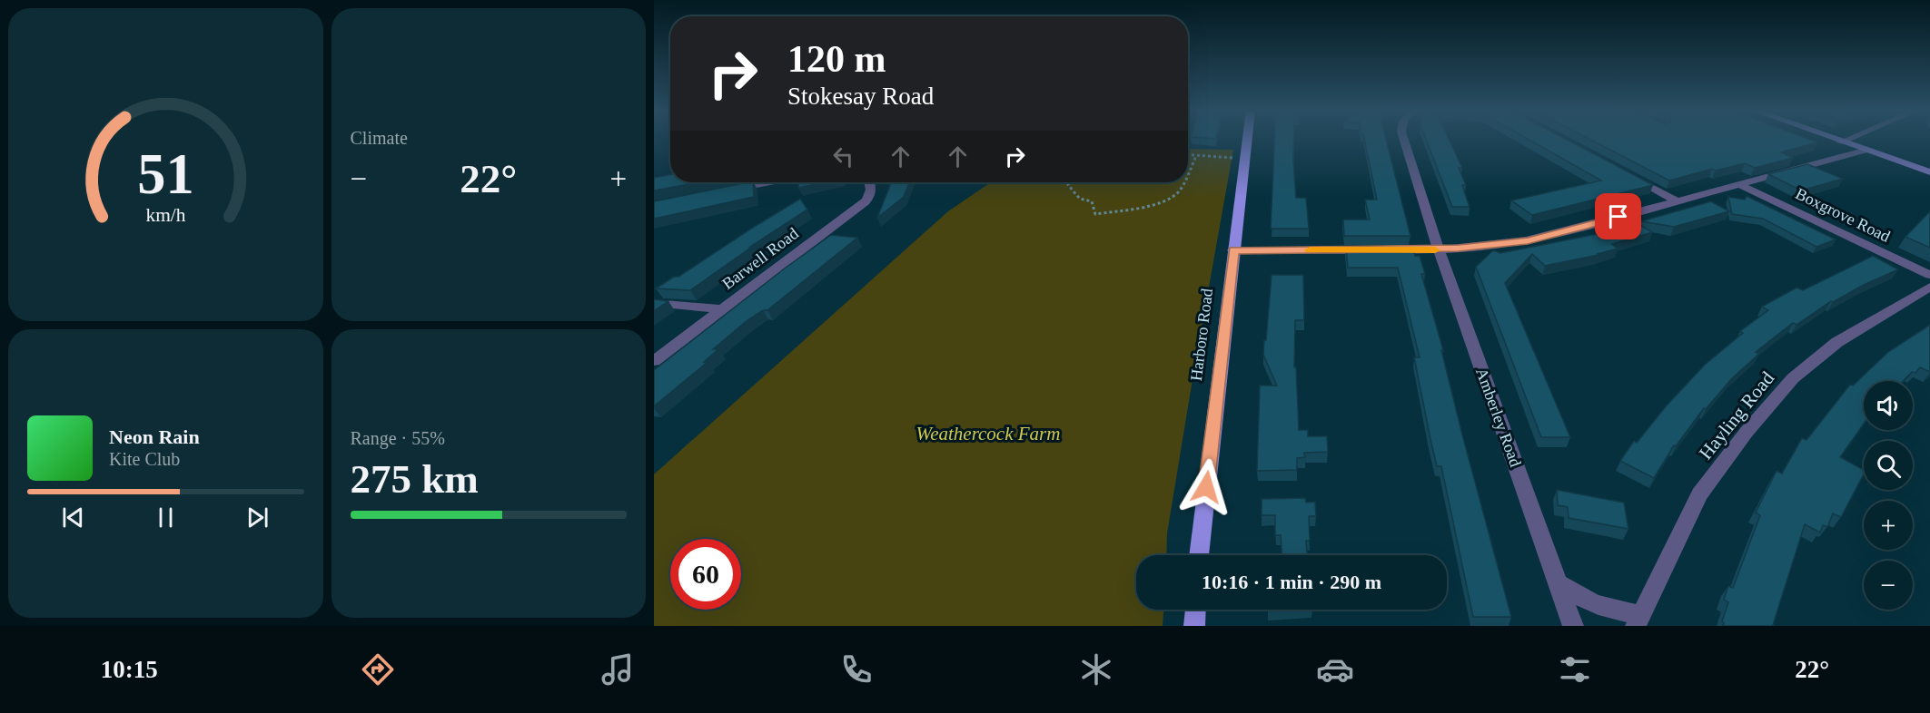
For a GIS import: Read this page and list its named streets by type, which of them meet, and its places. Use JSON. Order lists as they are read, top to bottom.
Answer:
{
  "streets": {
    "main road": ["Harboro Road"],
    "street": [
      "Boxgrove Road",
      "Barwell Road",
      "Hayling Road",
      "Amberley Road"
    ]
  },
  "parks": ["Weathercock Farm"],
  "page": {
    "tile": [
      "Climate",
      ["Range · 55%", "275 km"]
    ],
    "turn": ["120 m", "Stokesay Road"],
    "heat": ["−", "22°", "+"],
    "map_buttons": ["+", "−"],
    "song": ["Neon Rain", "Kite Club"],
    "limit": "60",
    "trip": "10:16 · 1 min · 290 m",
    "tabs": ["10:15", "22°"],
    "gauge": ["51", "km/h"]
  }
}
